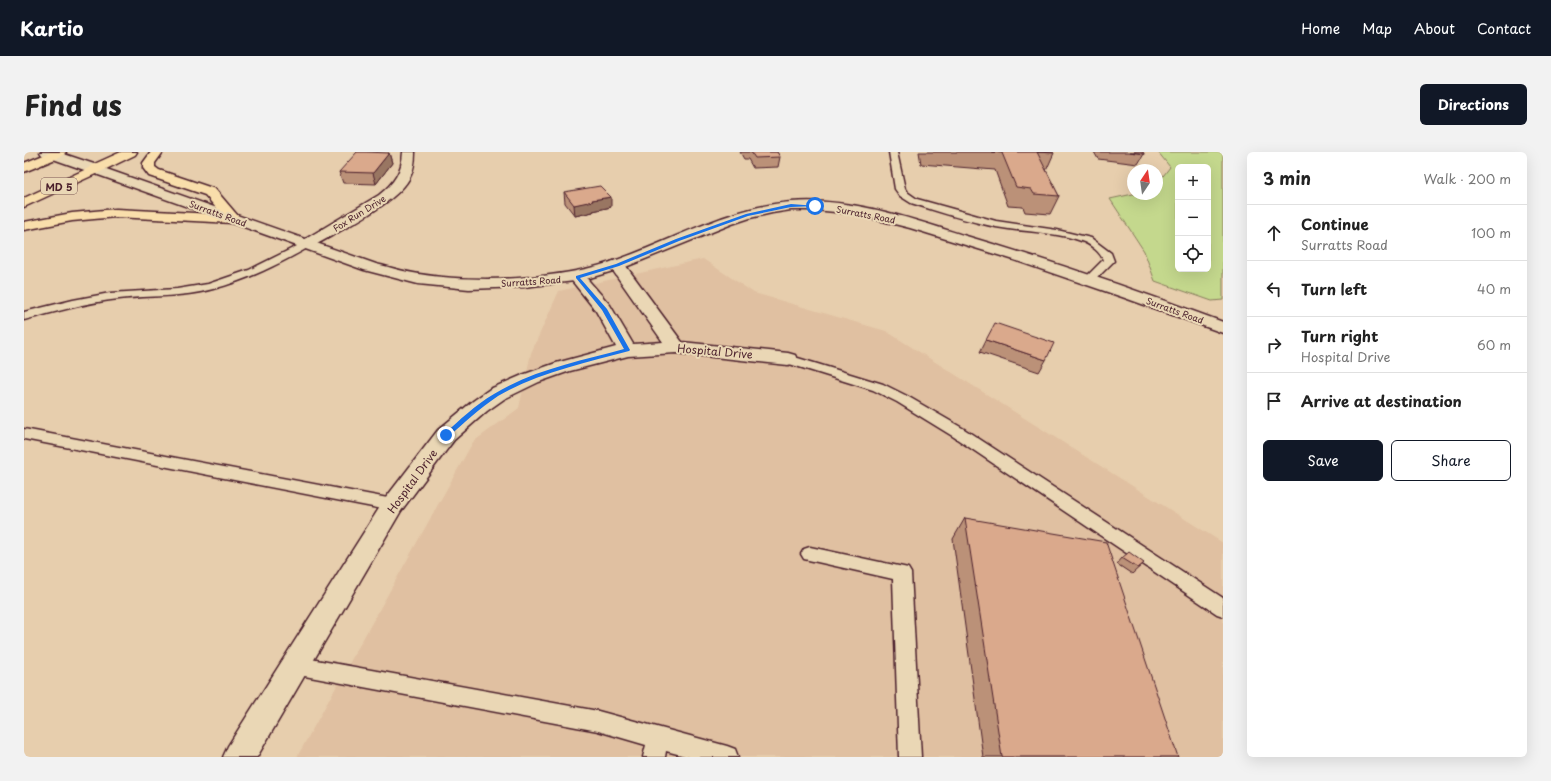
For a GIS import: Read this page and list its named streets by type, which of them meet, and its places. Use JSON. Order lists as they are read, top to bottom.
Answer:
{
  "streets": {
    "highway": ["MD 5"],
    "street": ["Surratts Road", "Fox Run Drive", "Hospital Drive"]
  },
  "crossings": [
    ["MD 5", "Surratts Road"],
    ["Surratts Road", "Fox Run Drive"]
  ],
  "north": "top",
  "page": {
    "header": "Kartio",
    "nav": [
      "Home",
      "Map",
      "About",
      "Contact"
    ],
    "title": "Find us",
    "buttons": [
      "Directions",
      ["Save", "Share"]
    ],
    "heading": ["3 min", "Walk · 200 m"],
    "map_buttons": ["+", "−"],
    "list": [
      ["Continue", "Surratts Road", "100 m"],
      ["Turn left", "40 m"],
      ["Turn right", "Hospital Drive", "60 m"],
      "Arrive at destination"
    ]
  }
}
